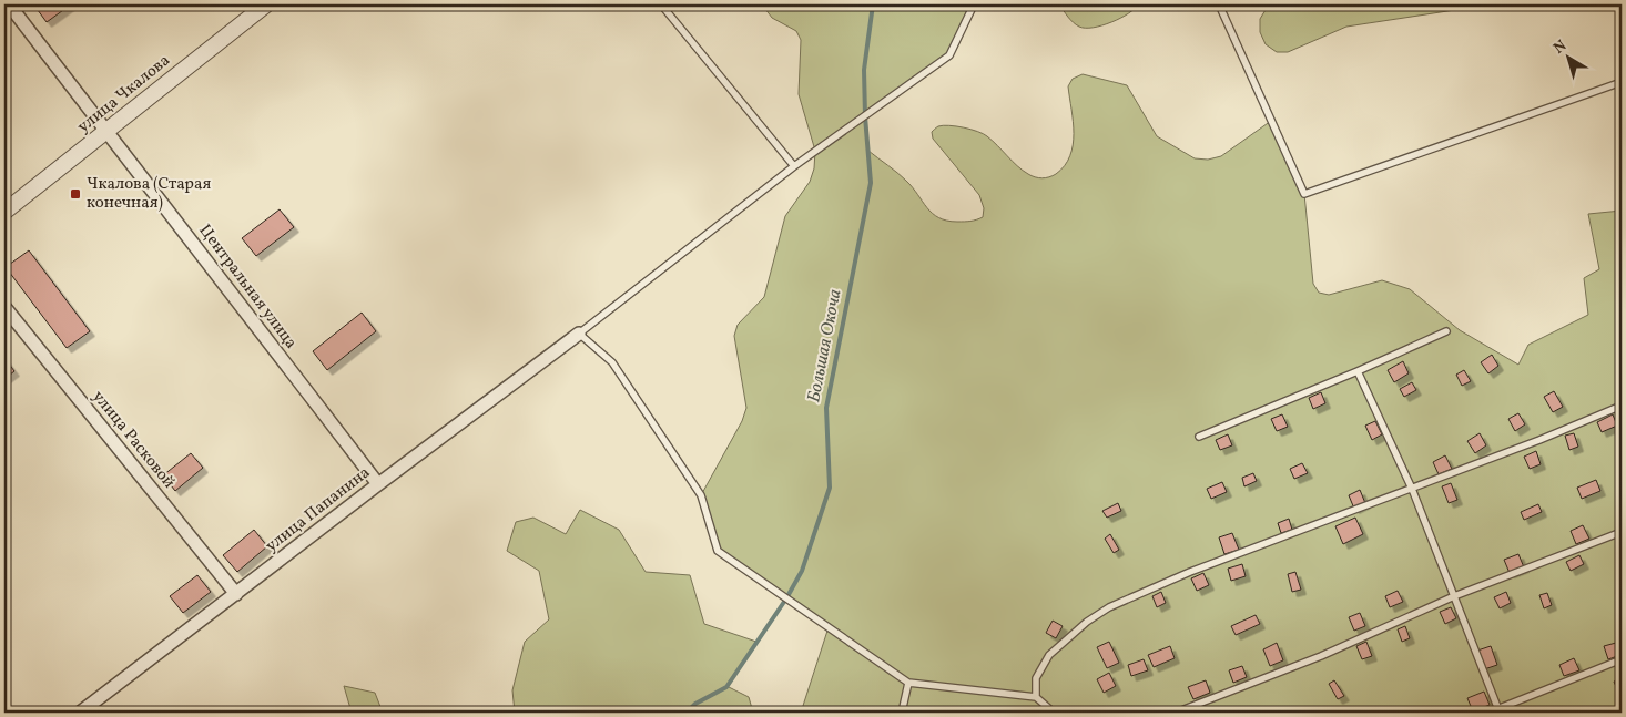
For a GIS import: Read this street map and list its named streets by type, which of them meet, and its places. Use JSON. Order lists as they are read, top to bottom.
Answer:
{
  "streets": {
    "street": [
      "улица Чкалова",
      "Центральная улица",
      "улица Расковой",
      "улица Папанина"
    ]
  },
  "crossings": [
    ["улица Чкалова", "Центральная улица"],
    ["Центральная улица", "улица Папанина"],
    ["улица Расковой", "улица Папанина"]
  ],
  "water": ["Большая Окоча"],
  "places": {
    "transit": ["Чкалова (Старая конечная)"]
  },
  "north": "top left"
}
